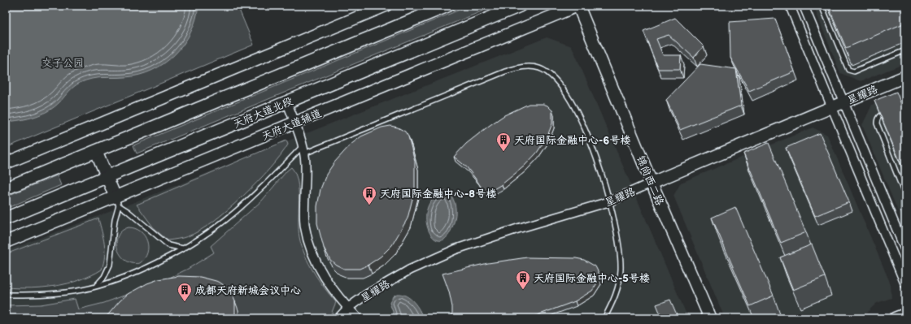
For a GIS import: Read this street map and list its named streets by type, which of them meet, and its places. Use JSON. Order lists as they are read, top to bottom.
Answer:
{
  "streets": {
    "main road": ["天府大道北段"],
    "street": ["星耀路", "天府大道辅道", "锦尚西二路"]
  },
  "crossings": [
    ["星耀路", "锦尚西二路"],
    ["天府大道辅道", "锦尚西二路"]
  ],
  "parks": ["交子公园"],
  "places": {
    "building": [
      "天府国际金融中心-6号楼",
      "天府国际金融中心-8号楼",
      "天府国际金融中心-5号楼",
      "成都天府新城会议中心"
    ]
  }
}
